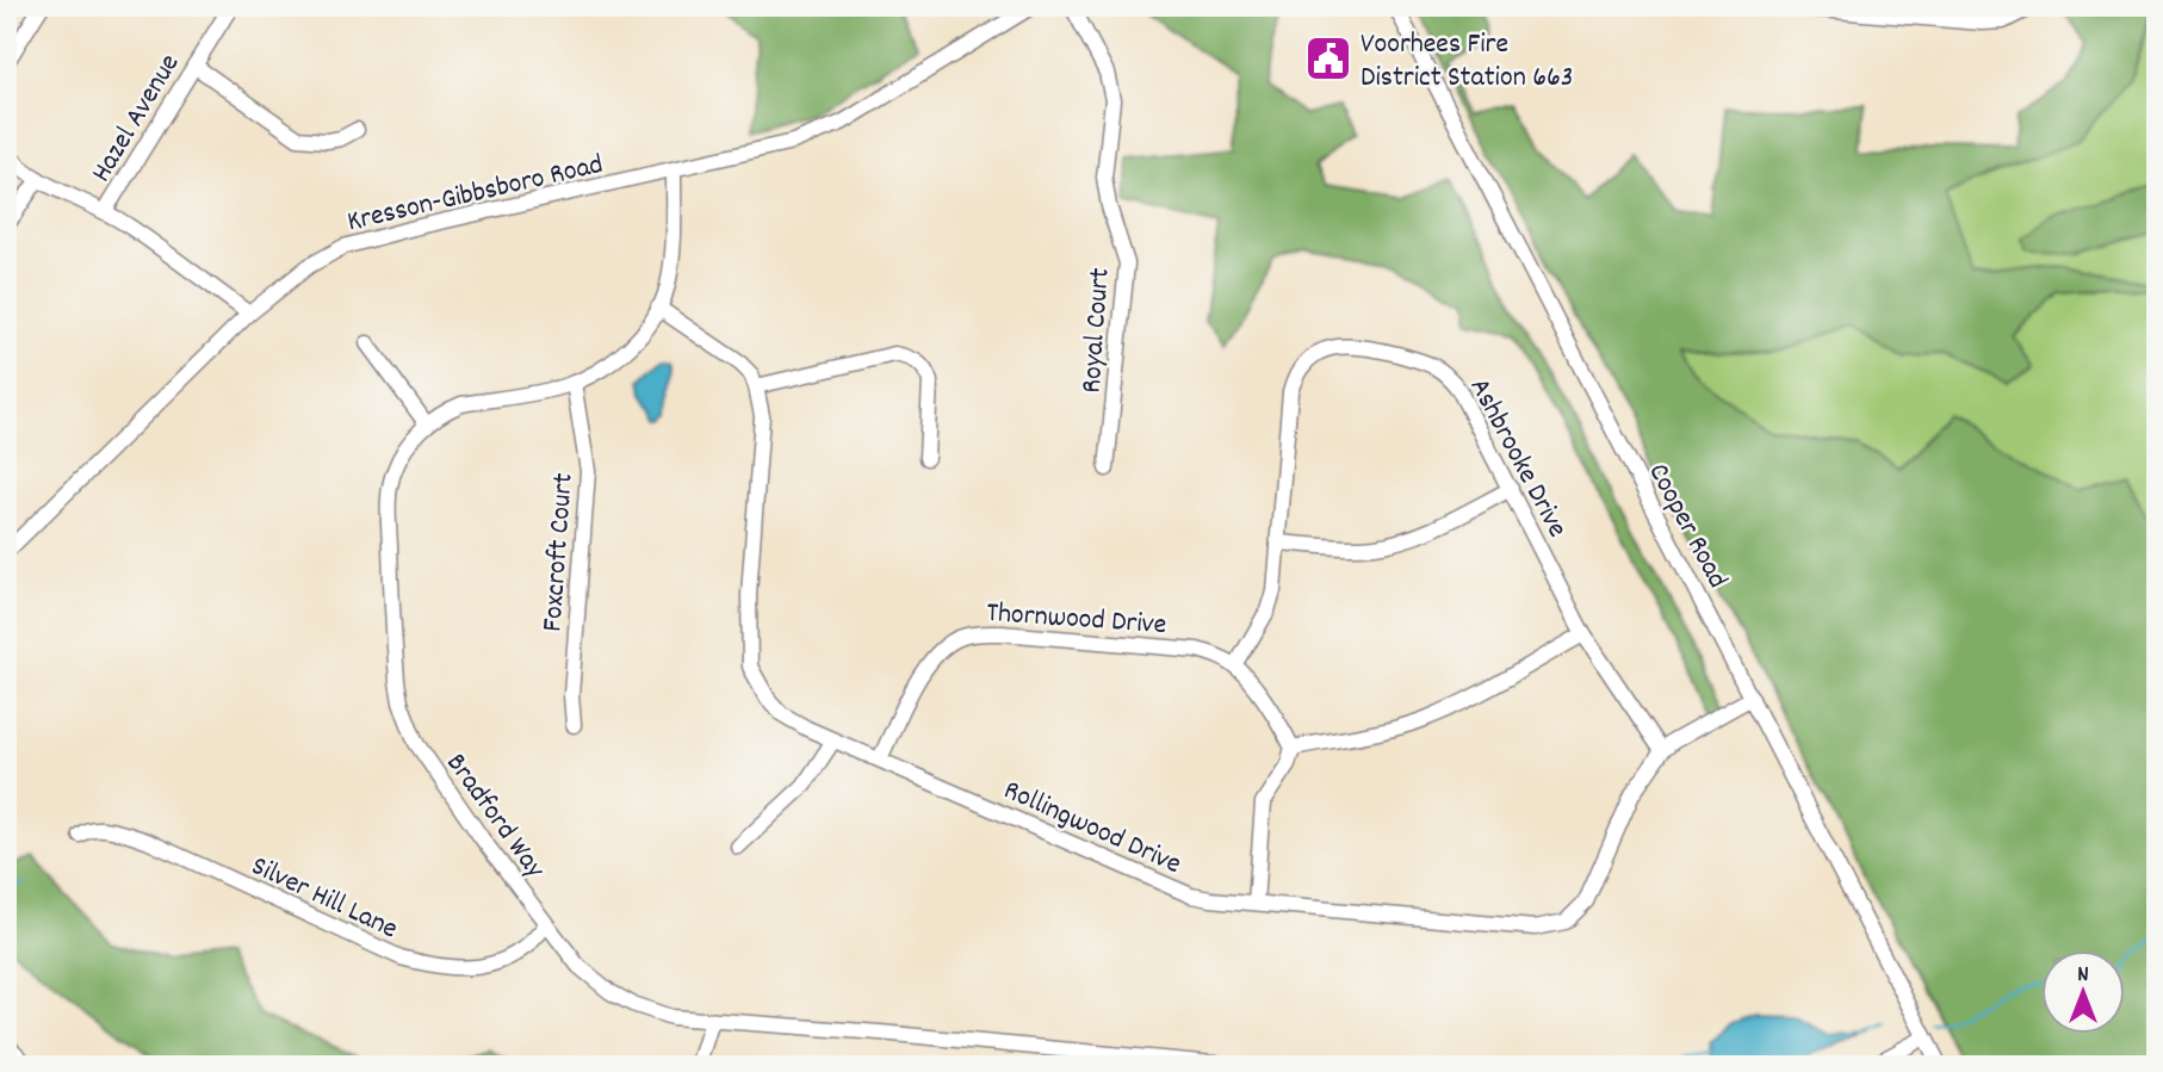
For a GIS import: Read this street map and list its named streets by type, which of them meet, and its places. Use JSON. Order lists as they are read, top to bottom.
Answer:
{
  "streets": {
    "street": [
      "Hazel Avenue",
      "Kresson-Gibbsboro Road",
      "Royal Court",
      "Ashbrooke Drive",
      "Cooper Road",
      "Foxcroft Court",
      "Thornwood Drive",
      "Bradford Way",
      "Rollingwood Drive",
      "Silver Hill Lane"
    ]
  },
  "crossings": [
    ["Kresson-Gibbsboro Road", "Bradford Way"],
    ["Ashbrooke Drive", "Thornwood Drive"],
    ["Ashbrooke Drive", "Rollingwood Drive"],
    ["Cooper Road", "Rollingwood Drive"],
    ["Foxcroft Court", "Bradford Way"],
    ["Thornwood Drive", "Rollingwood Drive"],
    ["Bradford Way", "Silver Hill Lane"]
  ],
  "places": {
    "public building": ["Voorhees Fire District Station 663"]
  },
  "north": "top"
}
